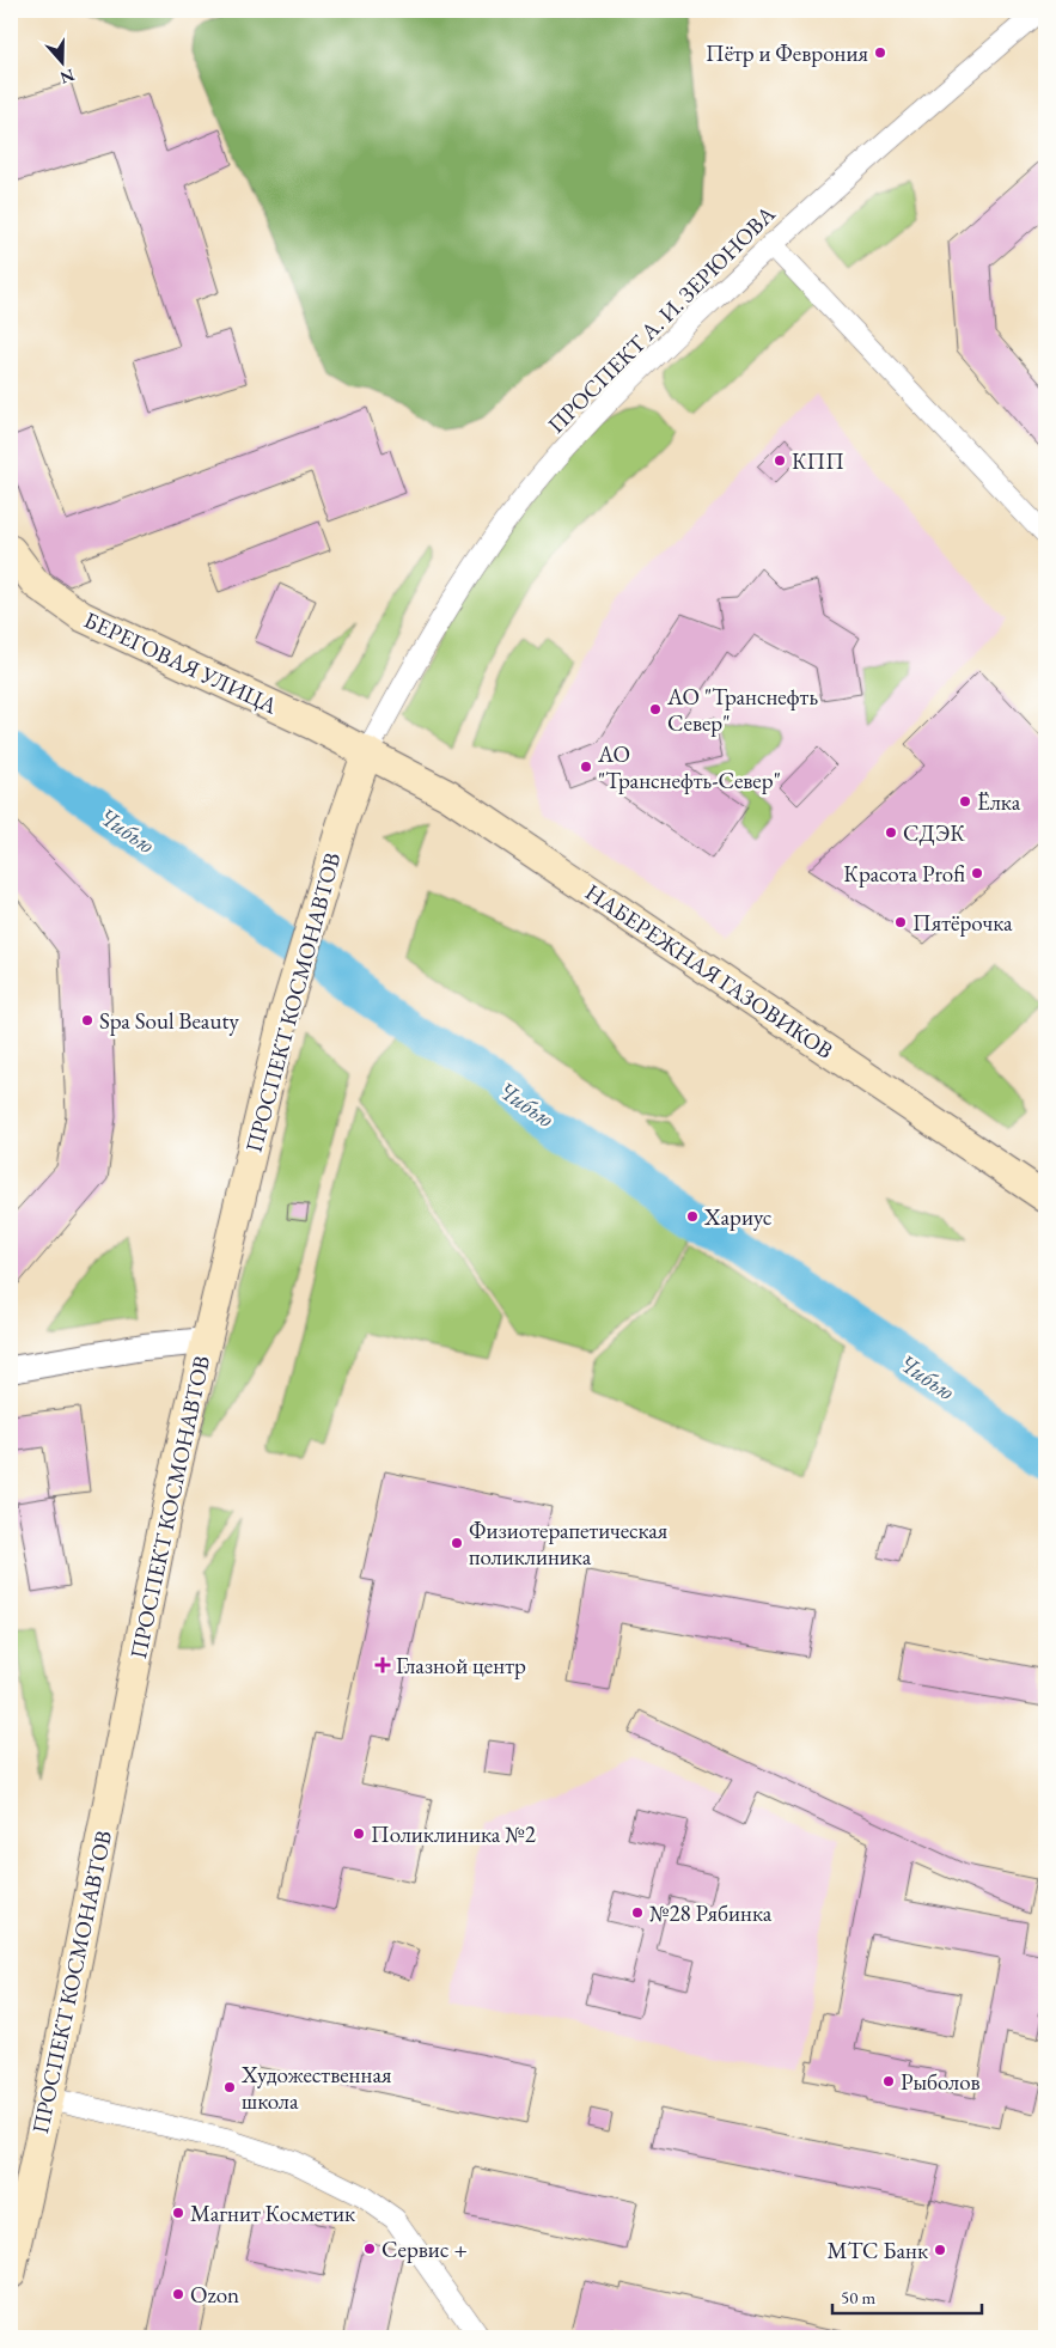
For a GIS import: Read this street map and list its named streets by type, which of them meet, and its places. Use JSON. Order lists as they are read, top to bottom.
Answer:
{
  "streets": {
    "main road": ["БЕРЕГОВАЯ УЛИЦА", "НАБЕРЕЖНАЯ ГАЗОВИКОВ", "ПРОСПЕКТ КОСМОНАВТОВ"],
    "street": ["ПРОСПЕКТ А. И. ЗЕРЮНОВА"]
  },
  "crossings": [
    ["ПРОСПЕКТ А. И. ЗЕРЮНОВА", "БЕРЕГОВАЯ УЛИЦА"],
    ["ПРОСПЕКТ А. И. ЗЕРЮНОВА", "НАБЕРЕЖНАЯ ГАЗОВИКОВ"],
    ["ПРОСПЕКТ А. И. ЗЕРЮНОВА", "ПРОСПЕКТ КОСМОНАВТОВ"],
    ["БЕРЕГОВАЯ УЛИЦА", "НАБЕРЕЖНАЯ ГАЗОВИКОВ"],
    ["БЕРЕГОВАЯ УЛИЦА", "ПРОСПЕКТ КОСМОНАВТОВ"],
    ["НАБЕРЕЖНАЯ ГАЗОВИКОВ", "ПРОСПЕКТ КОСМОНАВТОВ"]
  ],
  "water": ["Чибью"],
  "places": {
    "other": [
      "Пётр и Феврония",
      "КПП",
      "АО \"Транснефть Север\"",
      "АО \"Транснефть-Север\"",
      "Ёлка",
      "СДЭК",
      "Красота Profi",
      "Пятёрочка",
      "Spa Soul Beauty",
      "Хариус",
      "Физиотерапетическая поликлиника",
      "Поликлиника №2",
      "№28 Рябинка",
      "Рыболов",
      "Художественная школа",
      "Магнит Косметик",
      "Сервис +",
      "МТС Банк",
      "Ozon"
    ],
    "health": ["Глазной центр"]
  },
  "scale_bar": "50 m",
  "north": "bottom"
}
